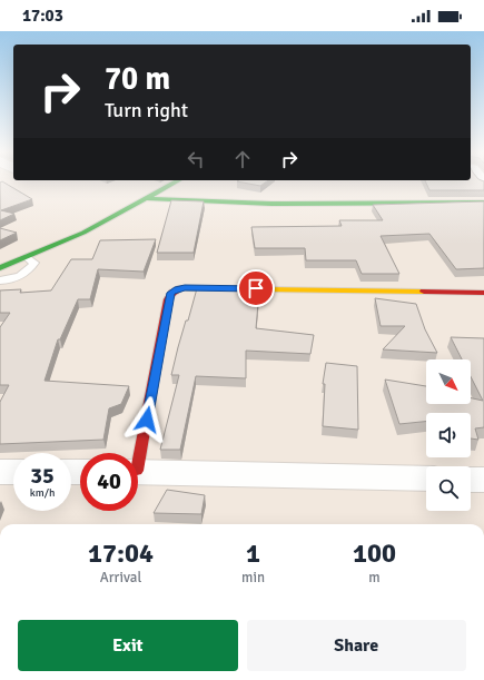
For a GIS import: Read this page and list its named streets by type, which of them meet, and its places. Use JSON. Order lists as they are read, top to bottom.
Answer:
{
  "north": "bottom right",
  "page": {
    "status": "17:03",
    "turn": ["70 m", "Turn right"],
    "speed": "35 km/h",
    "limit": "40",
    "eta": [
      "17:04",
      "Arrival",
      "1",
      "min",
      "100",
      "m"
    ],
    "buttons": ["Exit", "Share"]
  }
}
